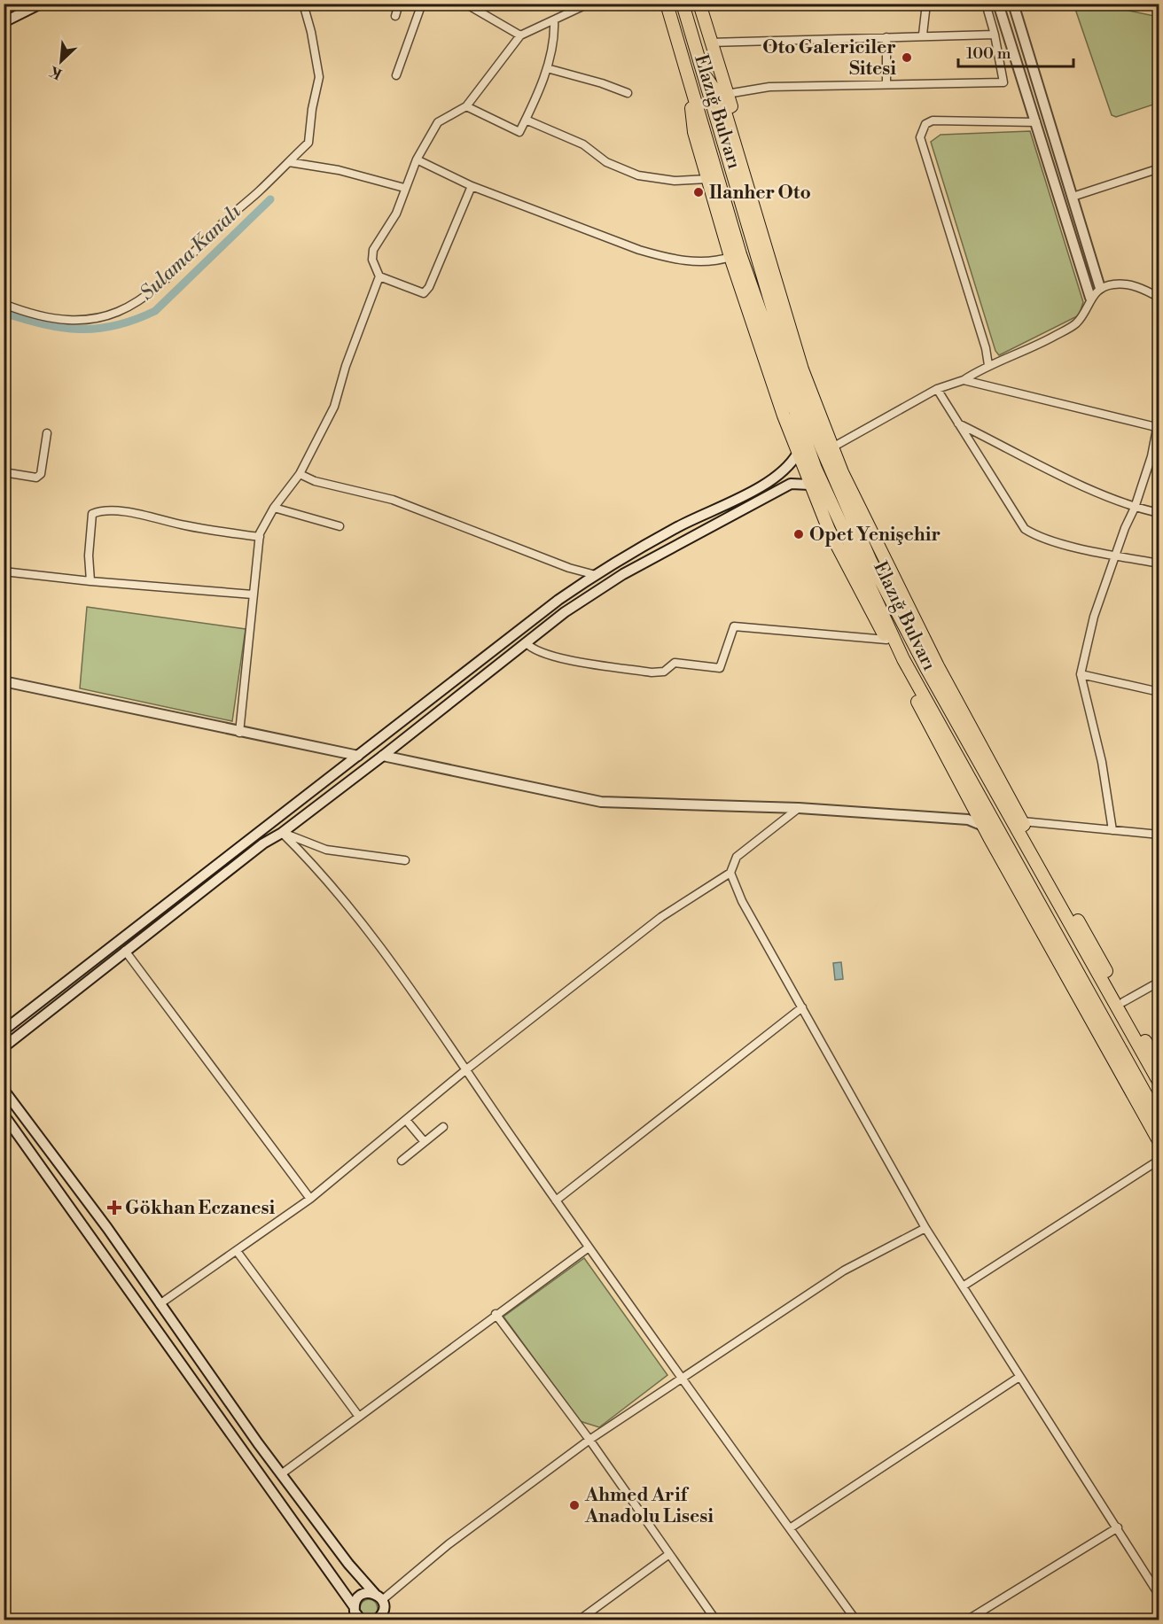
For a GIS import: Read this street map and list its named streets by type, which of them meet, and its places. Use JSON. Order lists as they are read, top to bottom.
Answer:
{
  "streets": {
    "highway": ["Elazığ Bulvarı"]
  },
  "water": ["Sulama Kanalı"],
  "places": {
    "other": [
      "Oto Galericiler Sitesi",
      "Ilanher Oto",
      "Opet Yenişehir",
      "Ahmed Arif Anadolu Lisesi"
    ],
    "health": ["Gökhan Eczanesi"]
  },
  "scale_bar": "100 m",
  "north": "bottom left"
}
